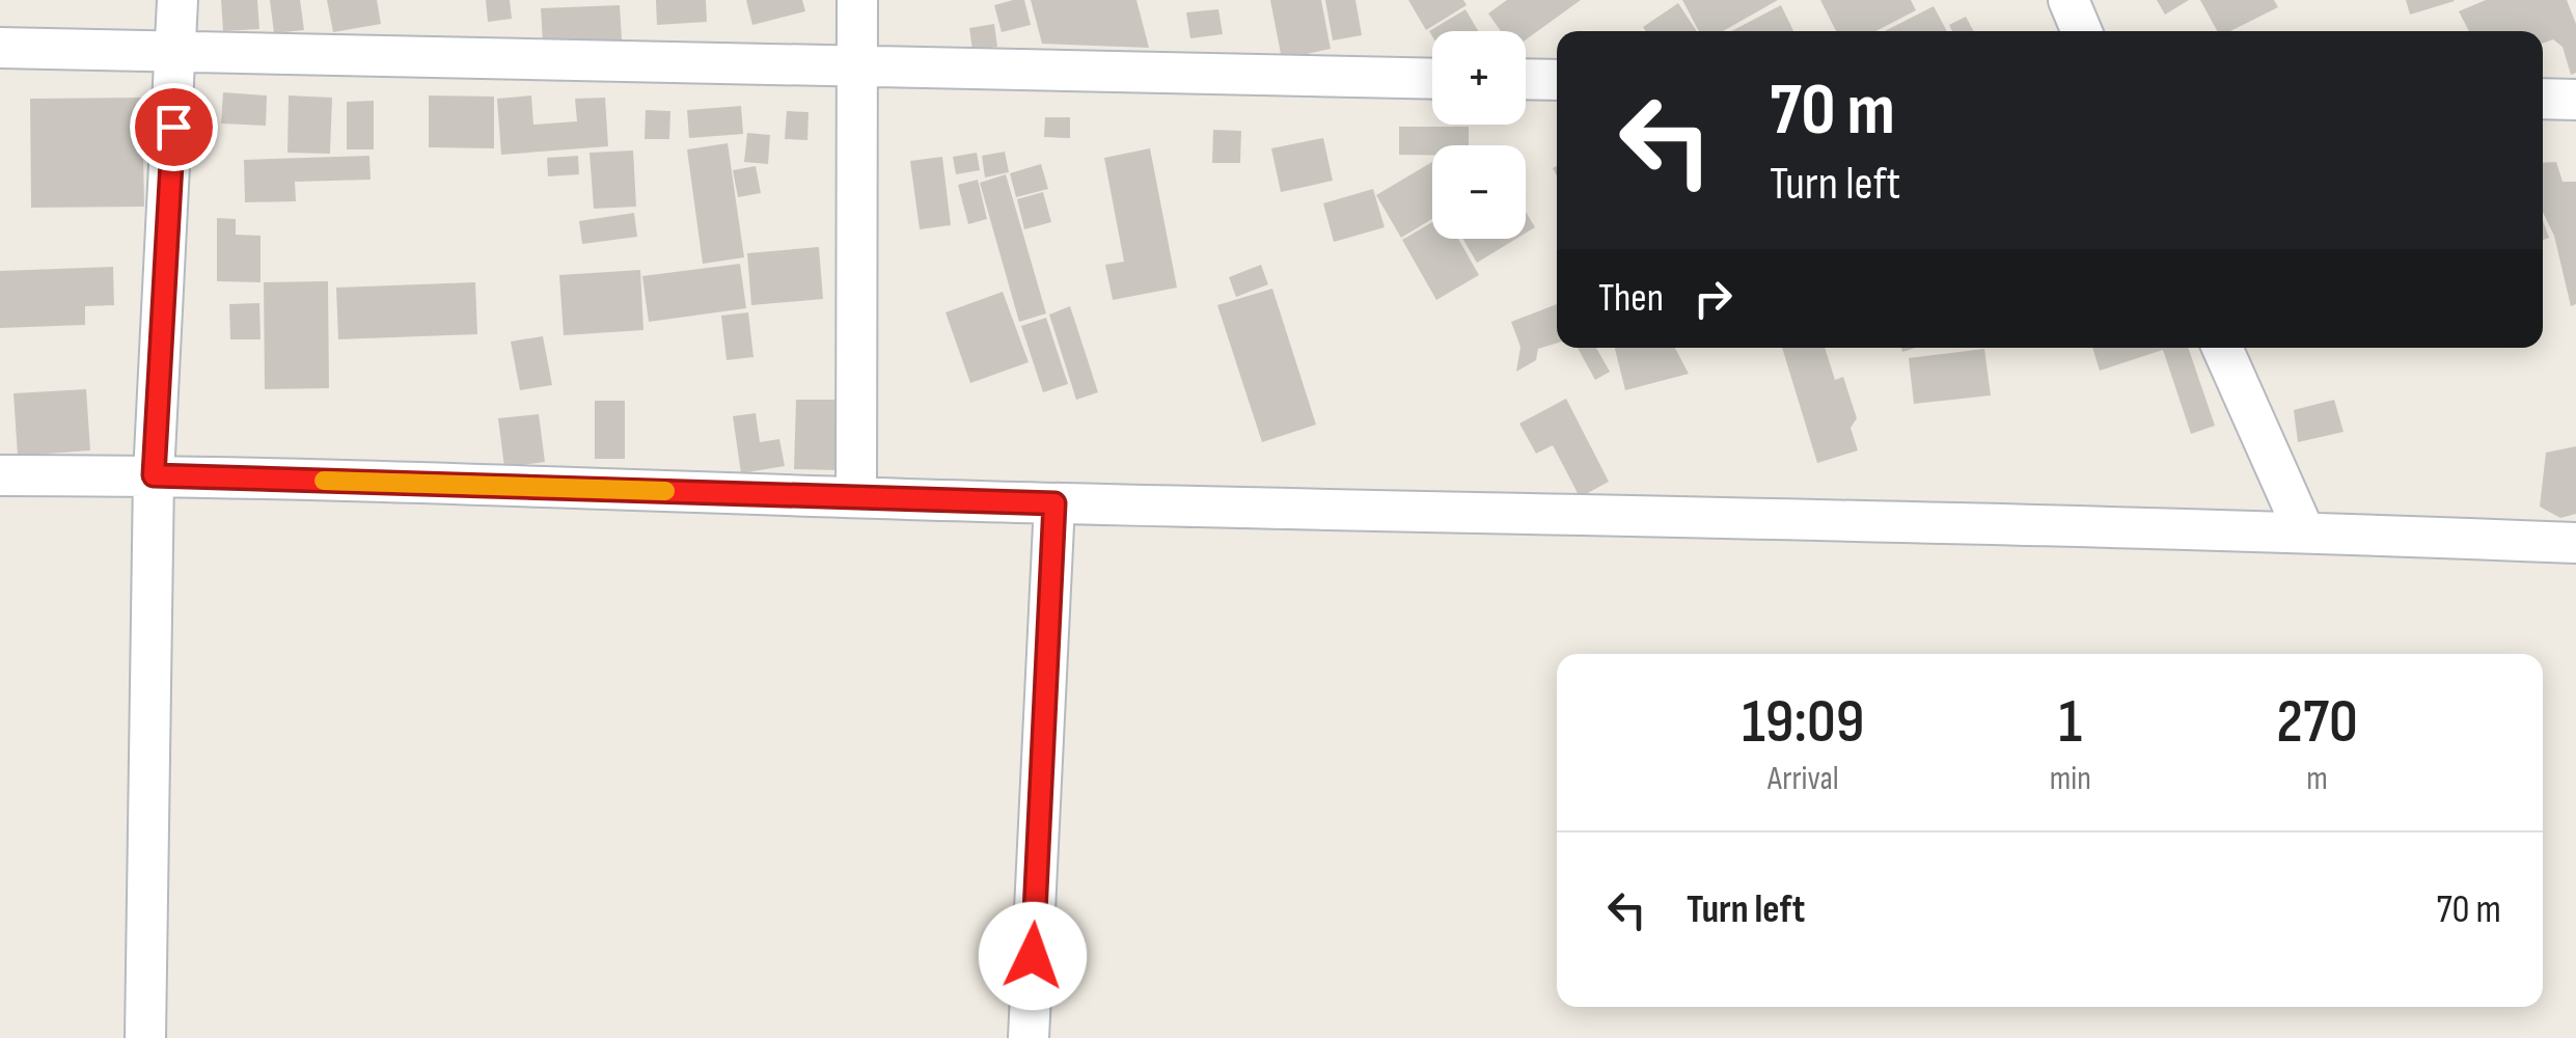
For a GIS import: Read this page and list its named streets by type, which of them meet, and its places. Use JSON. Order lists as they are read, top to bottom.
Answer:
{
  "page": {
    "map_buttons": ["+", "−"],
    "turn": ["70 m", "Turn left"],
    "then": "Then",
    "eta": [
      "19:09",
      "Arrival",
      "1",
      "min",
      "270",
      "m"
    ],
    "list": [
      {
        "name": "Turn left",
        "value": "70 m"
      }
    ]
  }
}
